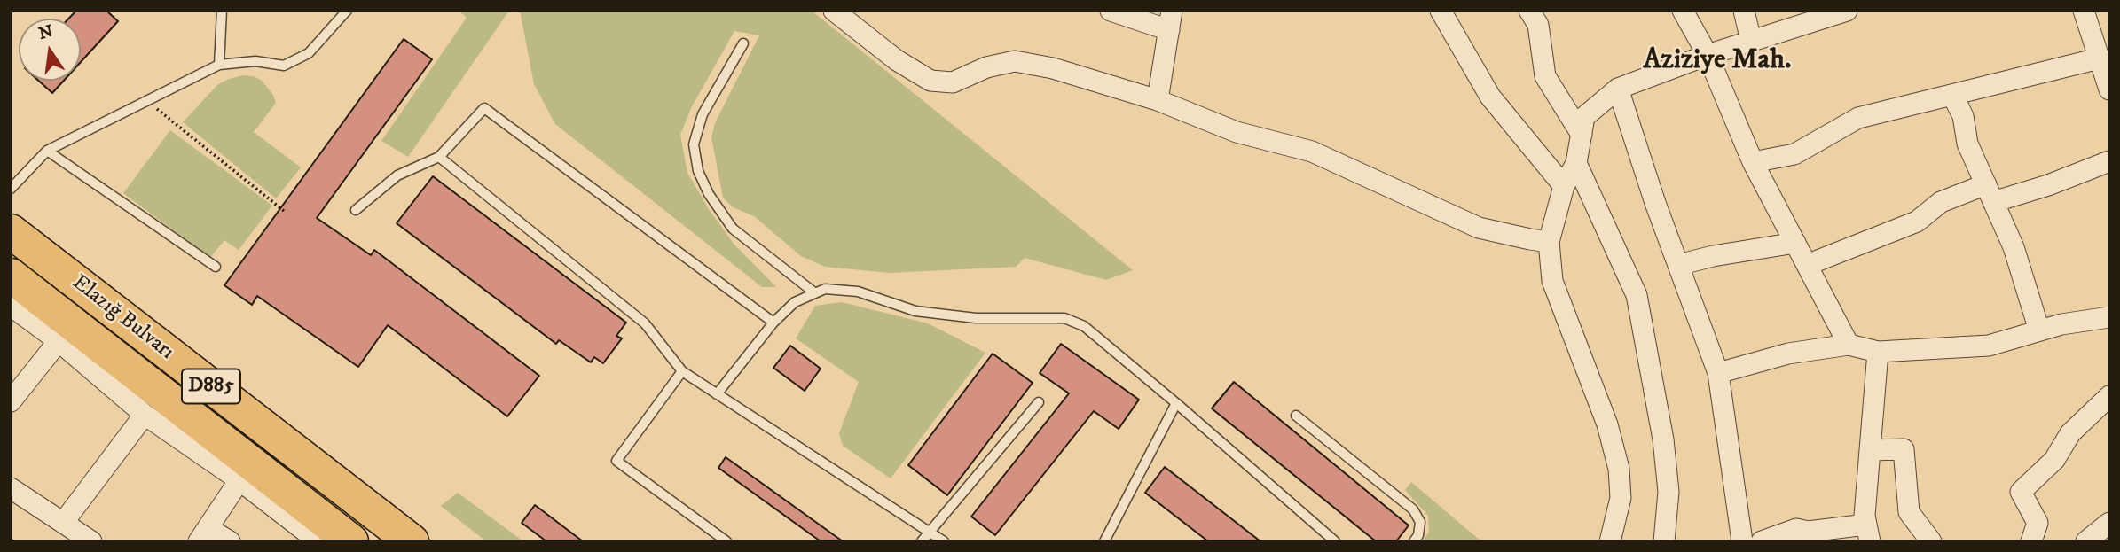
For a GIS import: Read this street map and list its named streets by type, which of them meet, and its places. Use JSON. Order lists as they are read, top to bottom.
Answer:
{
  "streets": {
    "highway": ["Elazığ Bulvarı", "D885"]
  },
  "districts": ["Aziziye Mah."],
  "north": "top"
}
